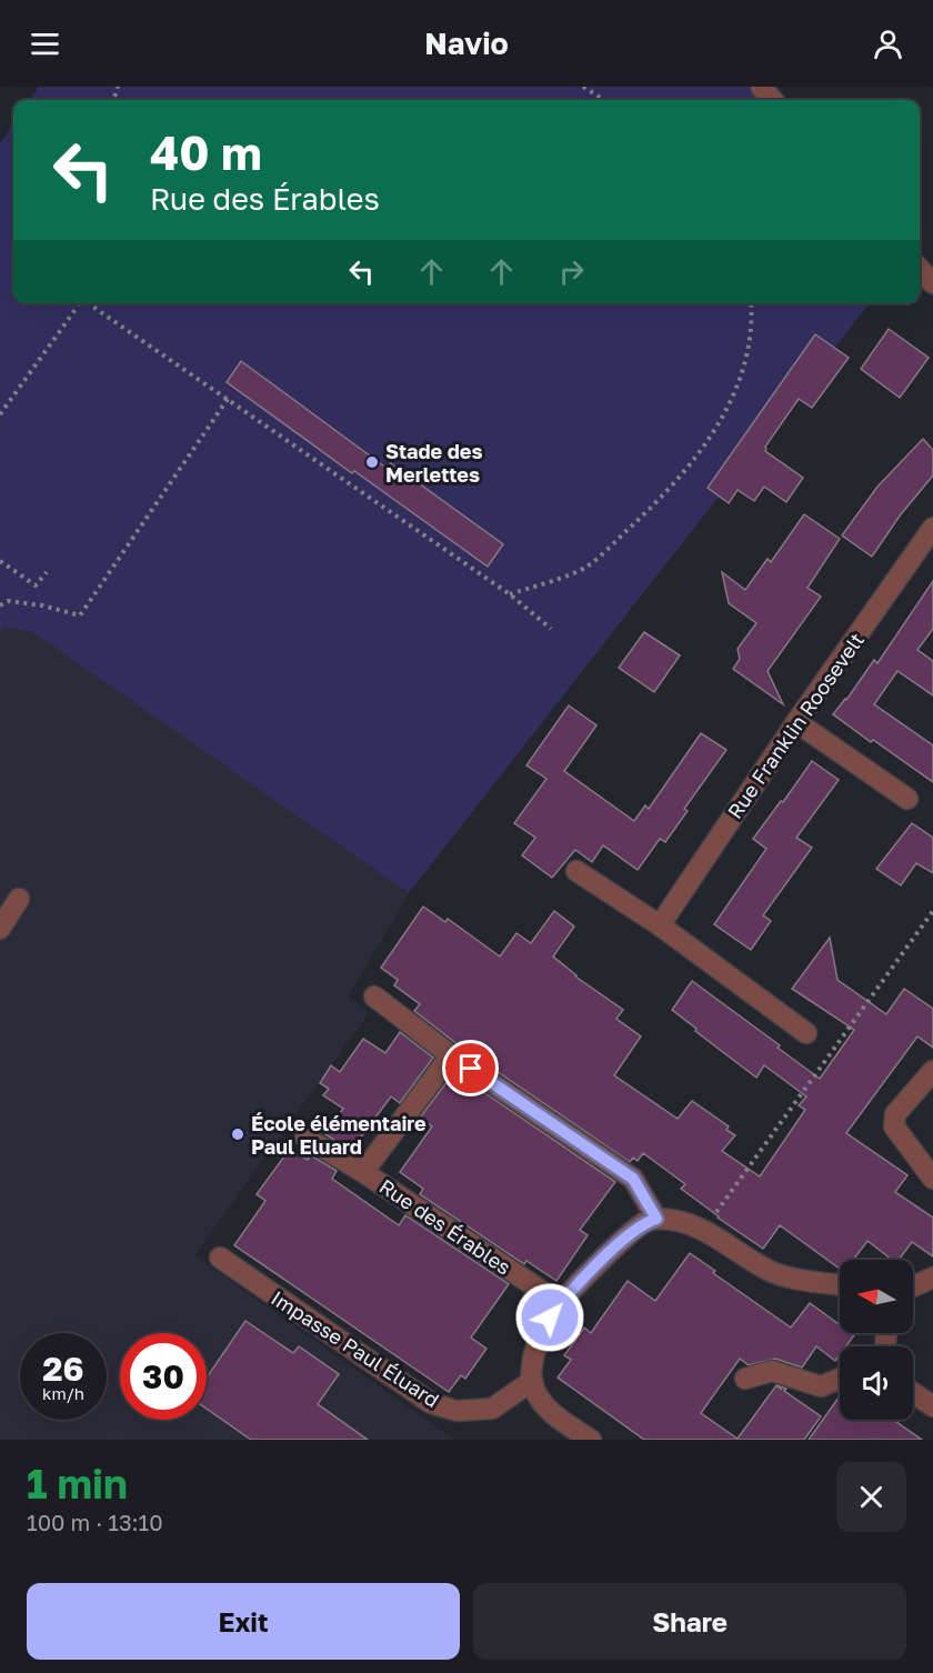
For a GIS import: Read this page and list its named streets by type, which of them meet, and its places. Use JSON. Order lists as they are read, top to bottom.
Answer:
{
  "streets": {
    "street": ["Rue Franklin Roosevelt", "Rue des Érables", "Impasse Paul Éluard"]
  },
  "places": ["Stade des Merlettes", "École élémentaire Paul Eluard"],
  "north": "left",
  "page": {
    "header": "Navio",
    "turn": ["40 m", "Rue des Érables"],
    "speed": "26 km/h",
    "limit": "30",
    "heading": ["1 min", "100 m · 13:10"],
    "buttons": ["Exit", "Share"]
  }
}
